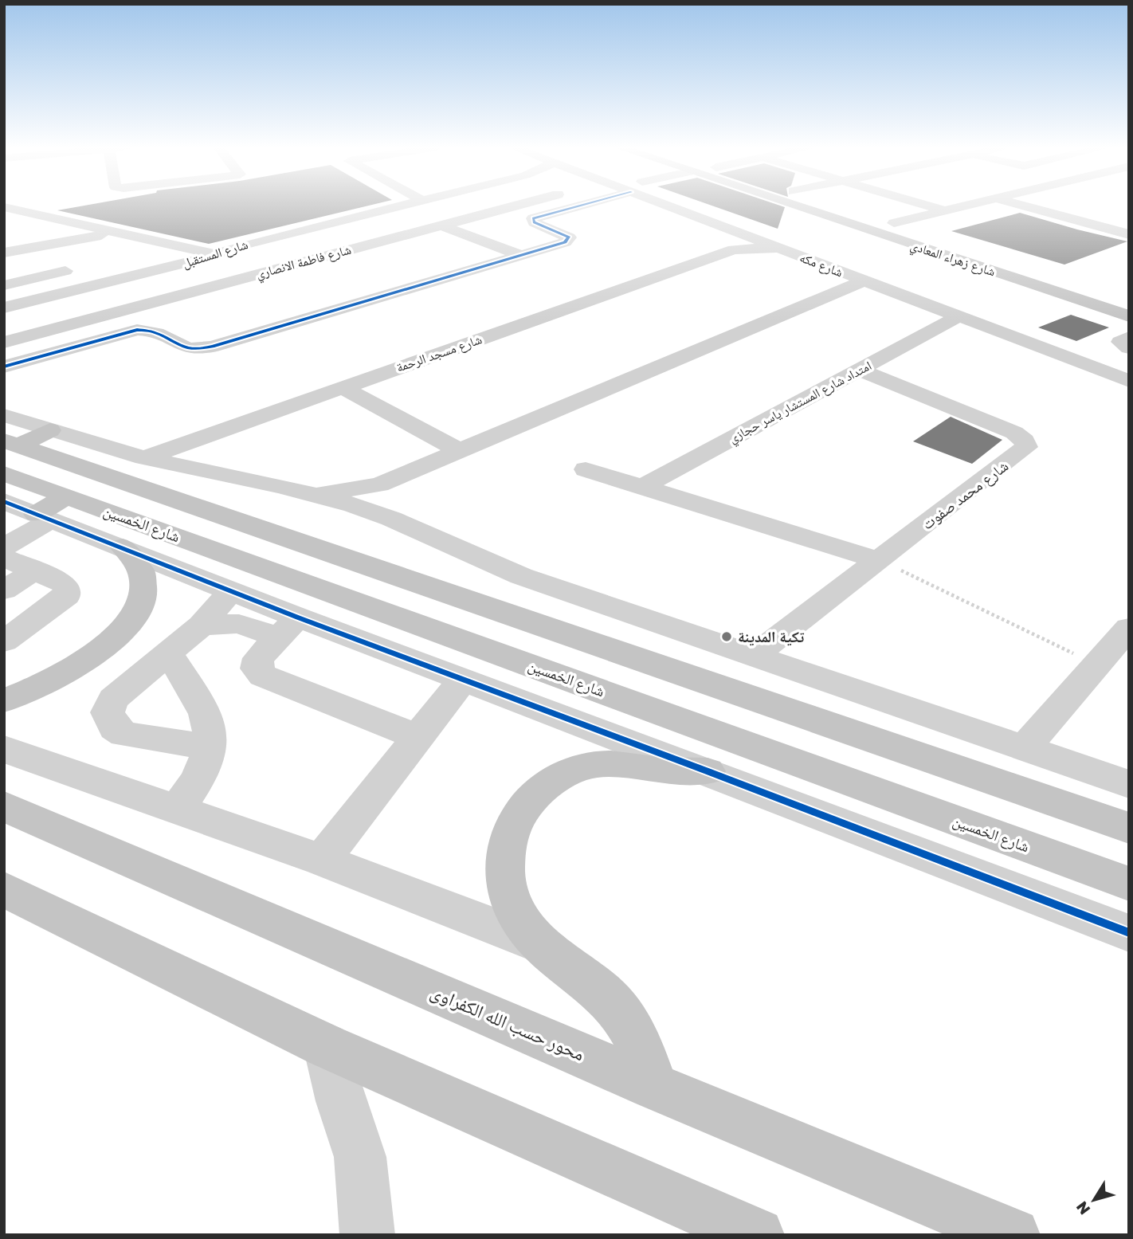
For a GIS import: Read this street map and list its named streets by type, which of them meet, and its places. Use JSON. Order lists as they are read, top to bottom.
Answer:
{
  "streets": {
    "main road": ["شارع زهراء المعادي", "شارع الخمسين", "محور حسب الله الكفراوى"],
    "street": [
      "شارع المستقبل",
      "شارع فاطمة الانصاري",
      "شارع مكه",
      "شارع مسجد الرحمة",
      "امتداد شارع المستشار ياسر حجازي",
      "شارع محمد صفوت"
    ]
  },
  "crossings": [
    ["شارع مكه", "شارع مسجد الرحمة"],
    ["شارع مكه", "امتداد شارع المستشار ياسر حجازي"],
    ["امتداد شارع المستشار ياسر حجازي", "شارع محمد صفوت"]
  ],
  "places": ["تكية المدينة"],
  "north": "bottom left"
}
